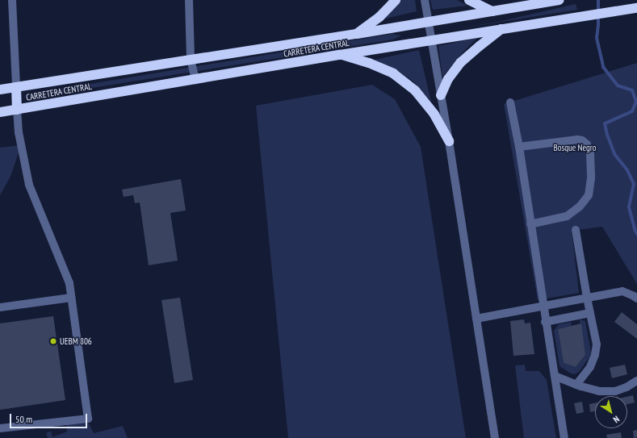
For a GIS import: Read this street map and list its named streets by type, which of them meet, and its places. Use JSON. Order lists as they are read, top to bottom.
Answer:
{
  "streets": {
    "highway": ["CARRETERA CENTRAL"]
  },
  "parks": ["Bosque Negro"],
  "places": ["UEBM 806"],
  "scale_bar": "50 m",
  "north": "bottom right"
}
